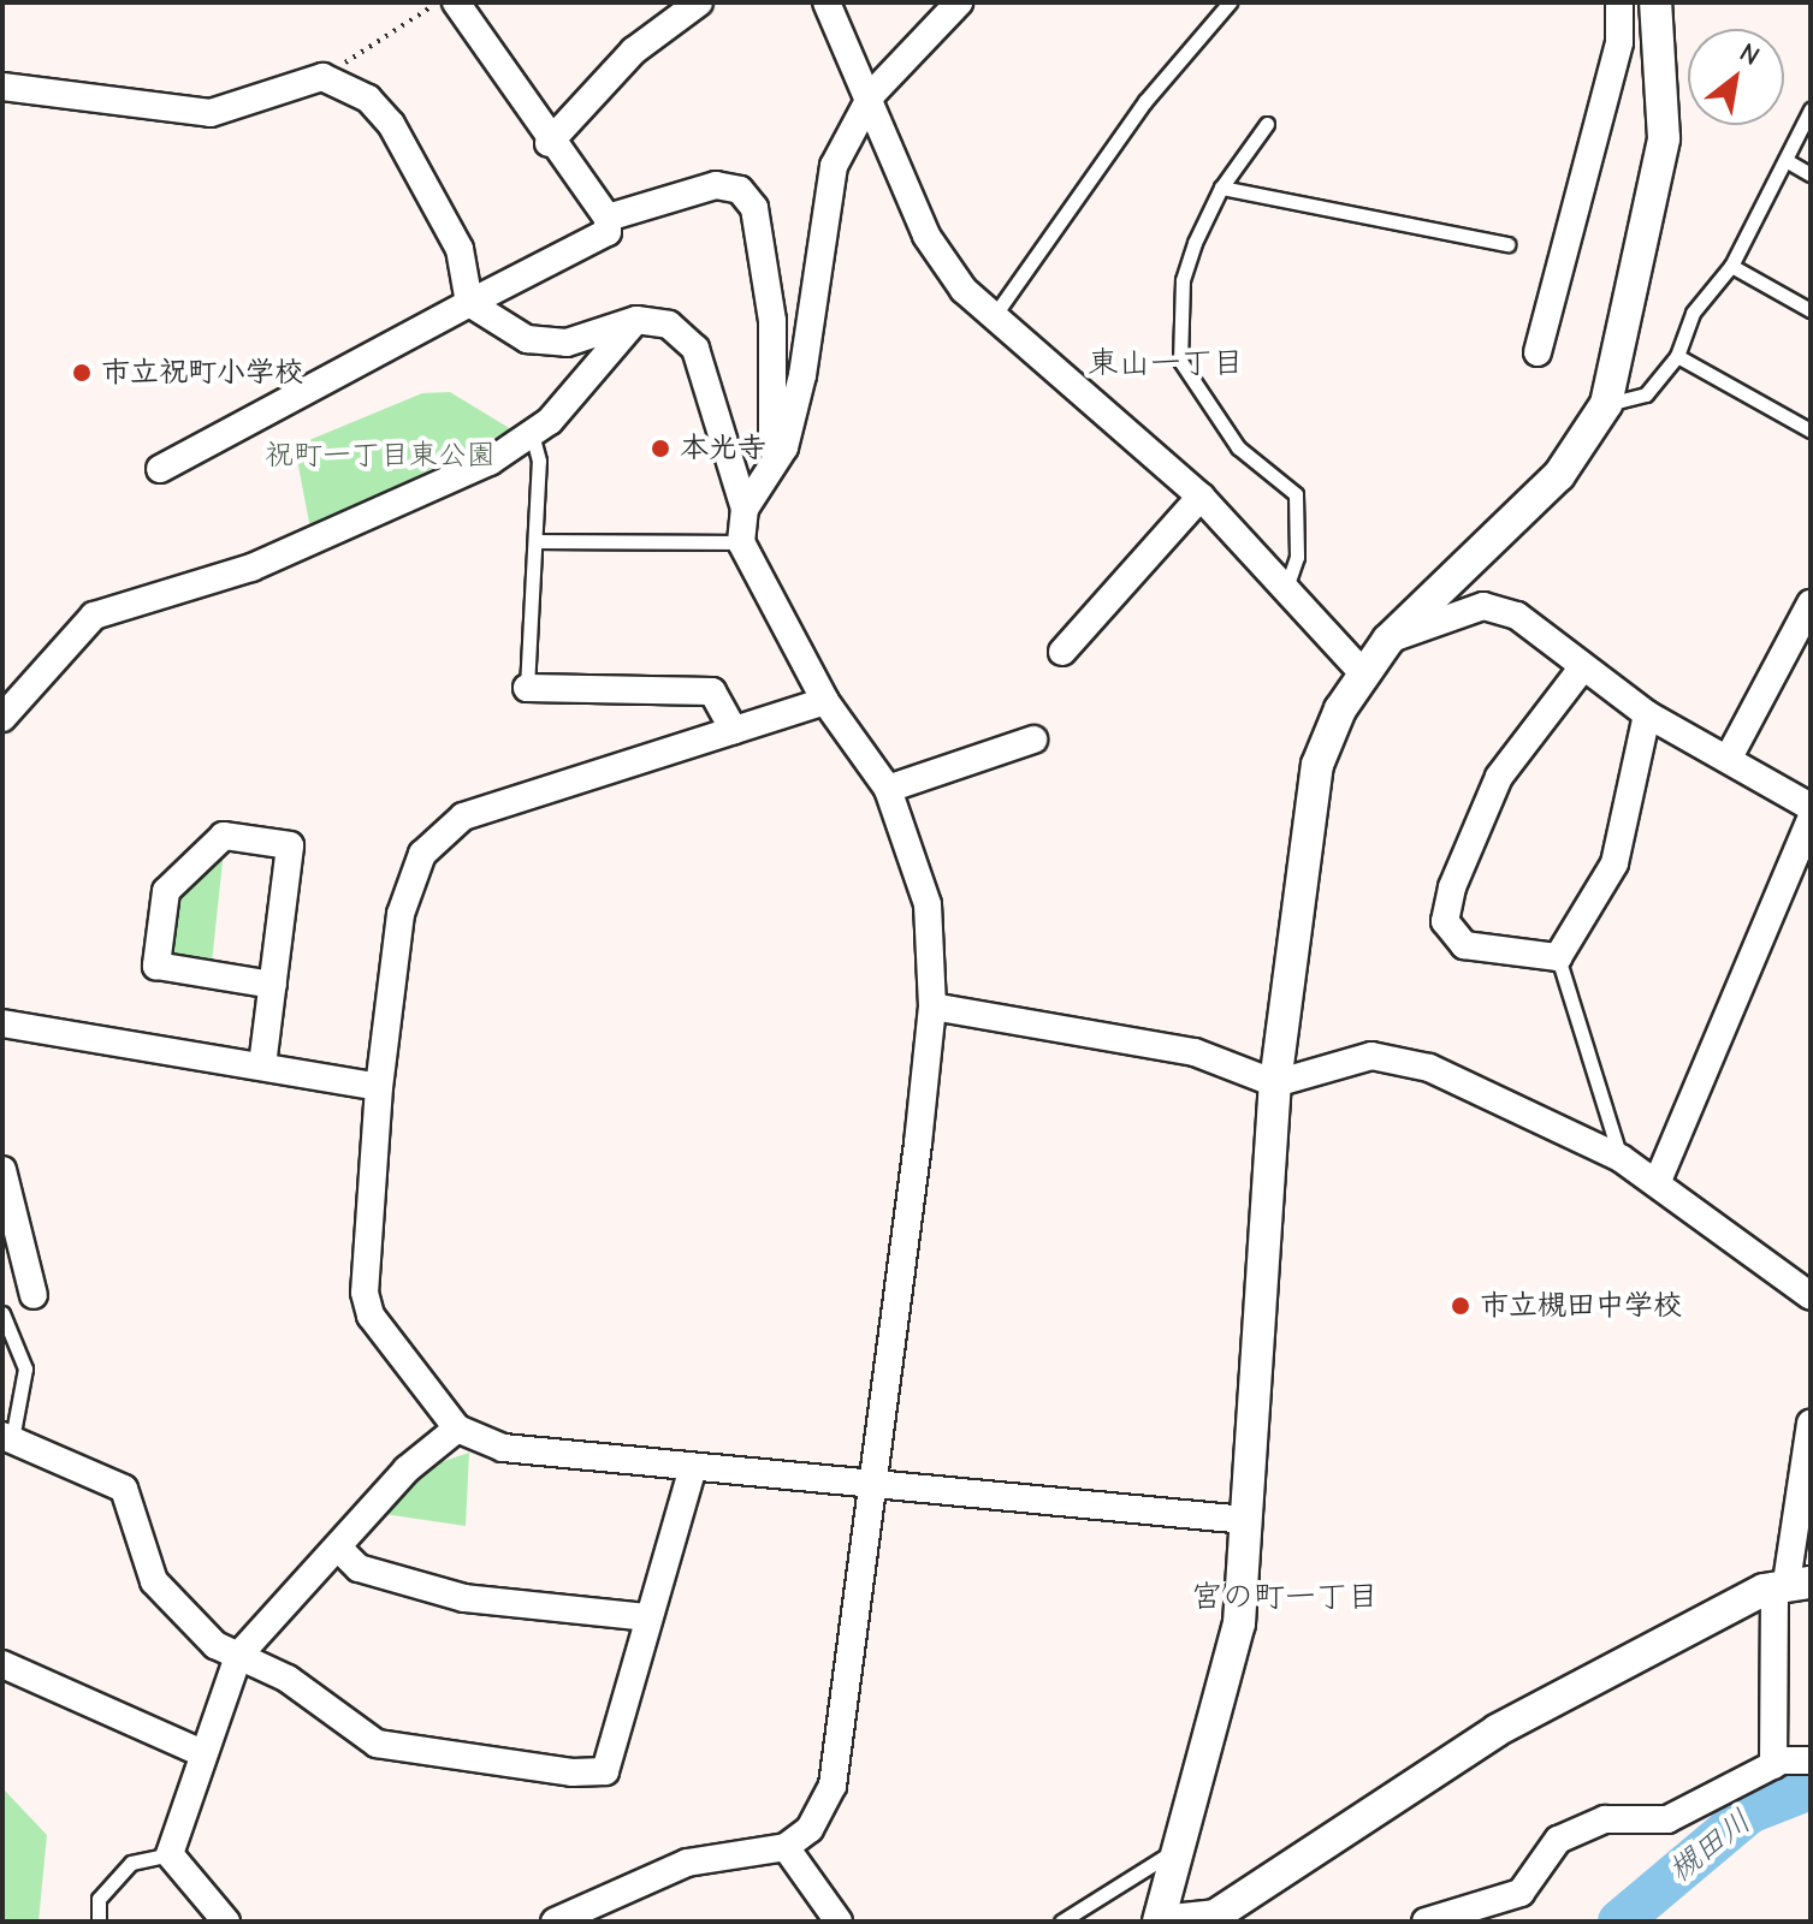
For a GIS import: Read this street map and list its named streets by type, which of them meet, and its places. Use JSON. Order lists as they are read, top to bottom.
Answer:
{
  "districts": ["東山一丁目", "宮の町一丁目"],
  "water": ["槻田川"],
  "parks": ["祝町一丁目東公園"],
  "places": ["市立祝町小学校", "本光寺", "市立槻田中学校"],
  "north": "top right"
}
